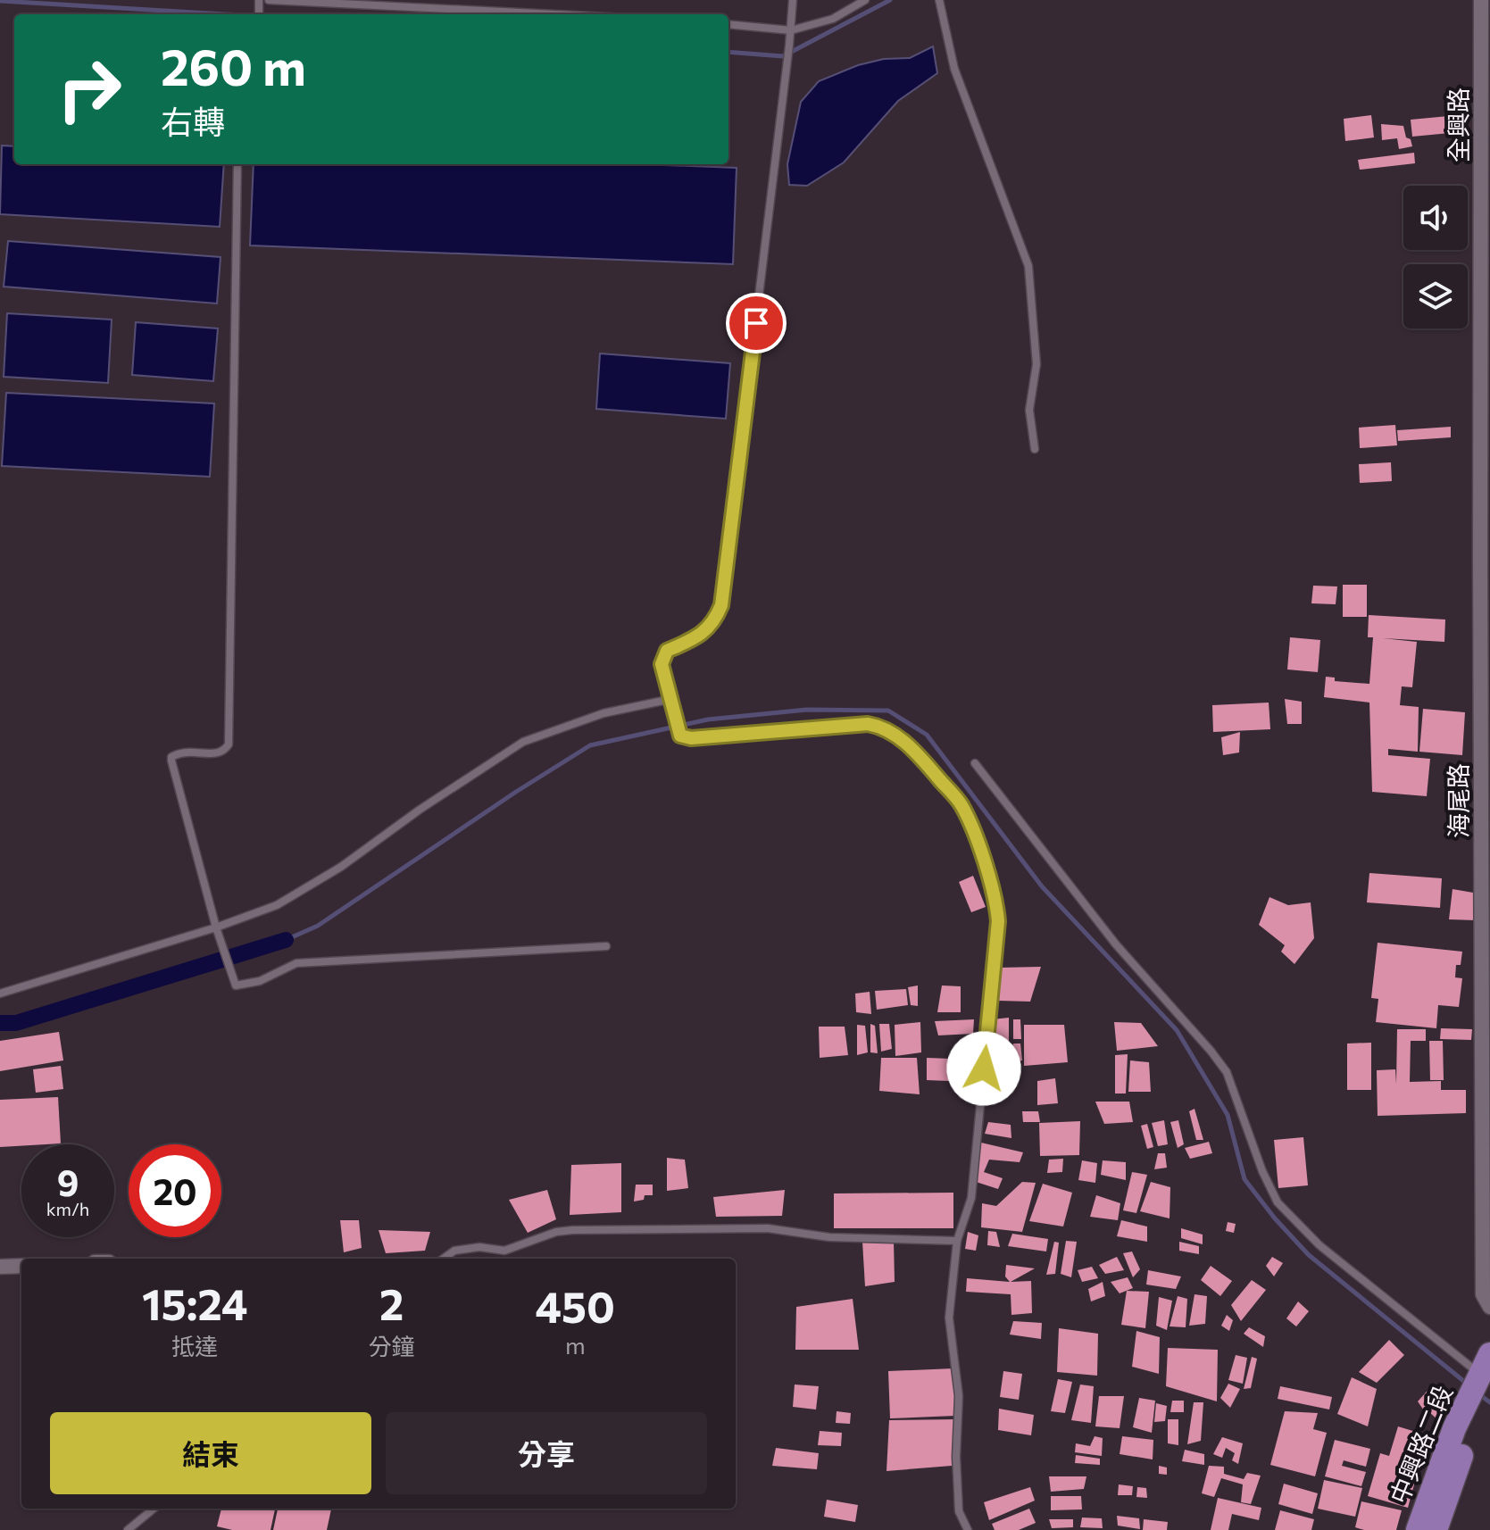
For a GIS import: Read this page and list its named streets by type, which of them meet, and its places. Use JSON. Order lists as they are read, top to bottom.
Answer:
{
  "streets": {
    "main road": ["中興路二段"],
    "street": ["全興路", "海尾路"]
  },
  "crossings": [
    ["全興路", "海尾路"]
  ],
  "page": {
    "turn": ["260 m", "右轉"],
    "speed": "9 km/h",
    "limit": "20",
    "eta": [
      "15:24",
      "抵達",
      "2",
      "分鐘",
      "450",
      "m"
    ],
    "buttons": ["結束", "分享"]
  }
}
